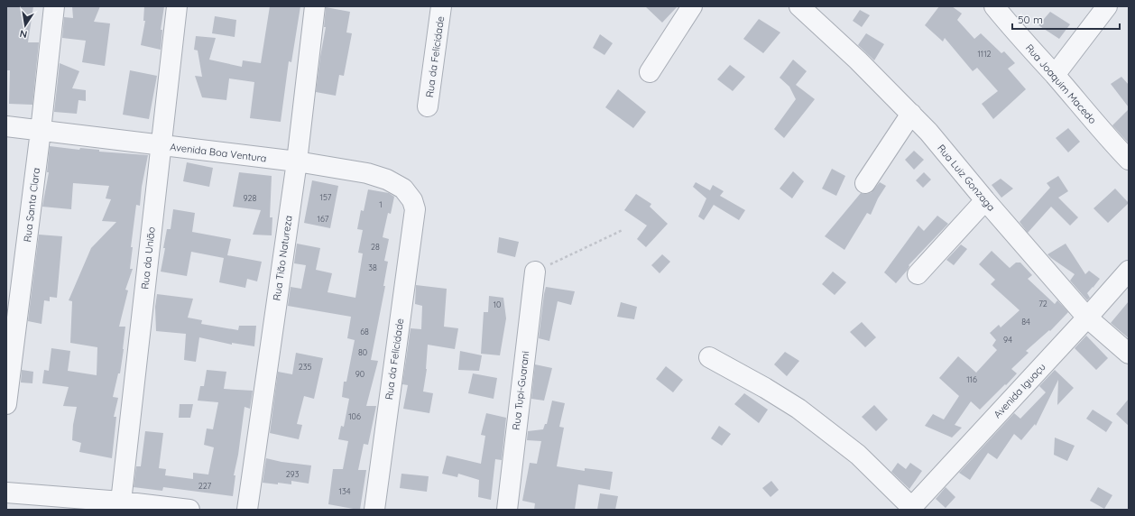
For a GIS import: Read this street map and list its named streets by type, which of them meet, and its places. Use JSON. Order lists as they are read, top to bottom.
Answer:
{
  "streets": {
    "street": [
      "Rua da Felicidade",
      "Rua Joaquim Macedo",
      "Avenida Boa Ventura",
      "Rua Luiz Gonzaga",
      "Rua Santa Clara",
      "Rua da União",
      "Rua Tião Natureza",
      "Rua Tupi-Guarani",
      "Avenida Iguaçu"
    ]
  },
  "crossings": [
    ["Rua da Felicidade", "Avenida Boa Ventura"],
    ["Avenida Boa Ventura", "Rua Santa Clara"],
    ["Avenida Boa Ventura", "Rua da União"],
    ["Avenida Boa Ventura", "Rua Tião Natureza"],
    ["Rua Luiz Gonzaga", "Avenida Iguaçu"]
  ],
  "house_numbers": [
    "1112",
    "157",
    "928",
    "1",
    "167",
    "28",
    "38",
    "72",
    "10",
    "84",
    "68",
    "94",
    "80",
    "235",
    "90",
    "116",
    "106",
    "293",
    "227",
    "134"
  ],
  "scale_bar": "50 m",
  "north": "bottom"
}
